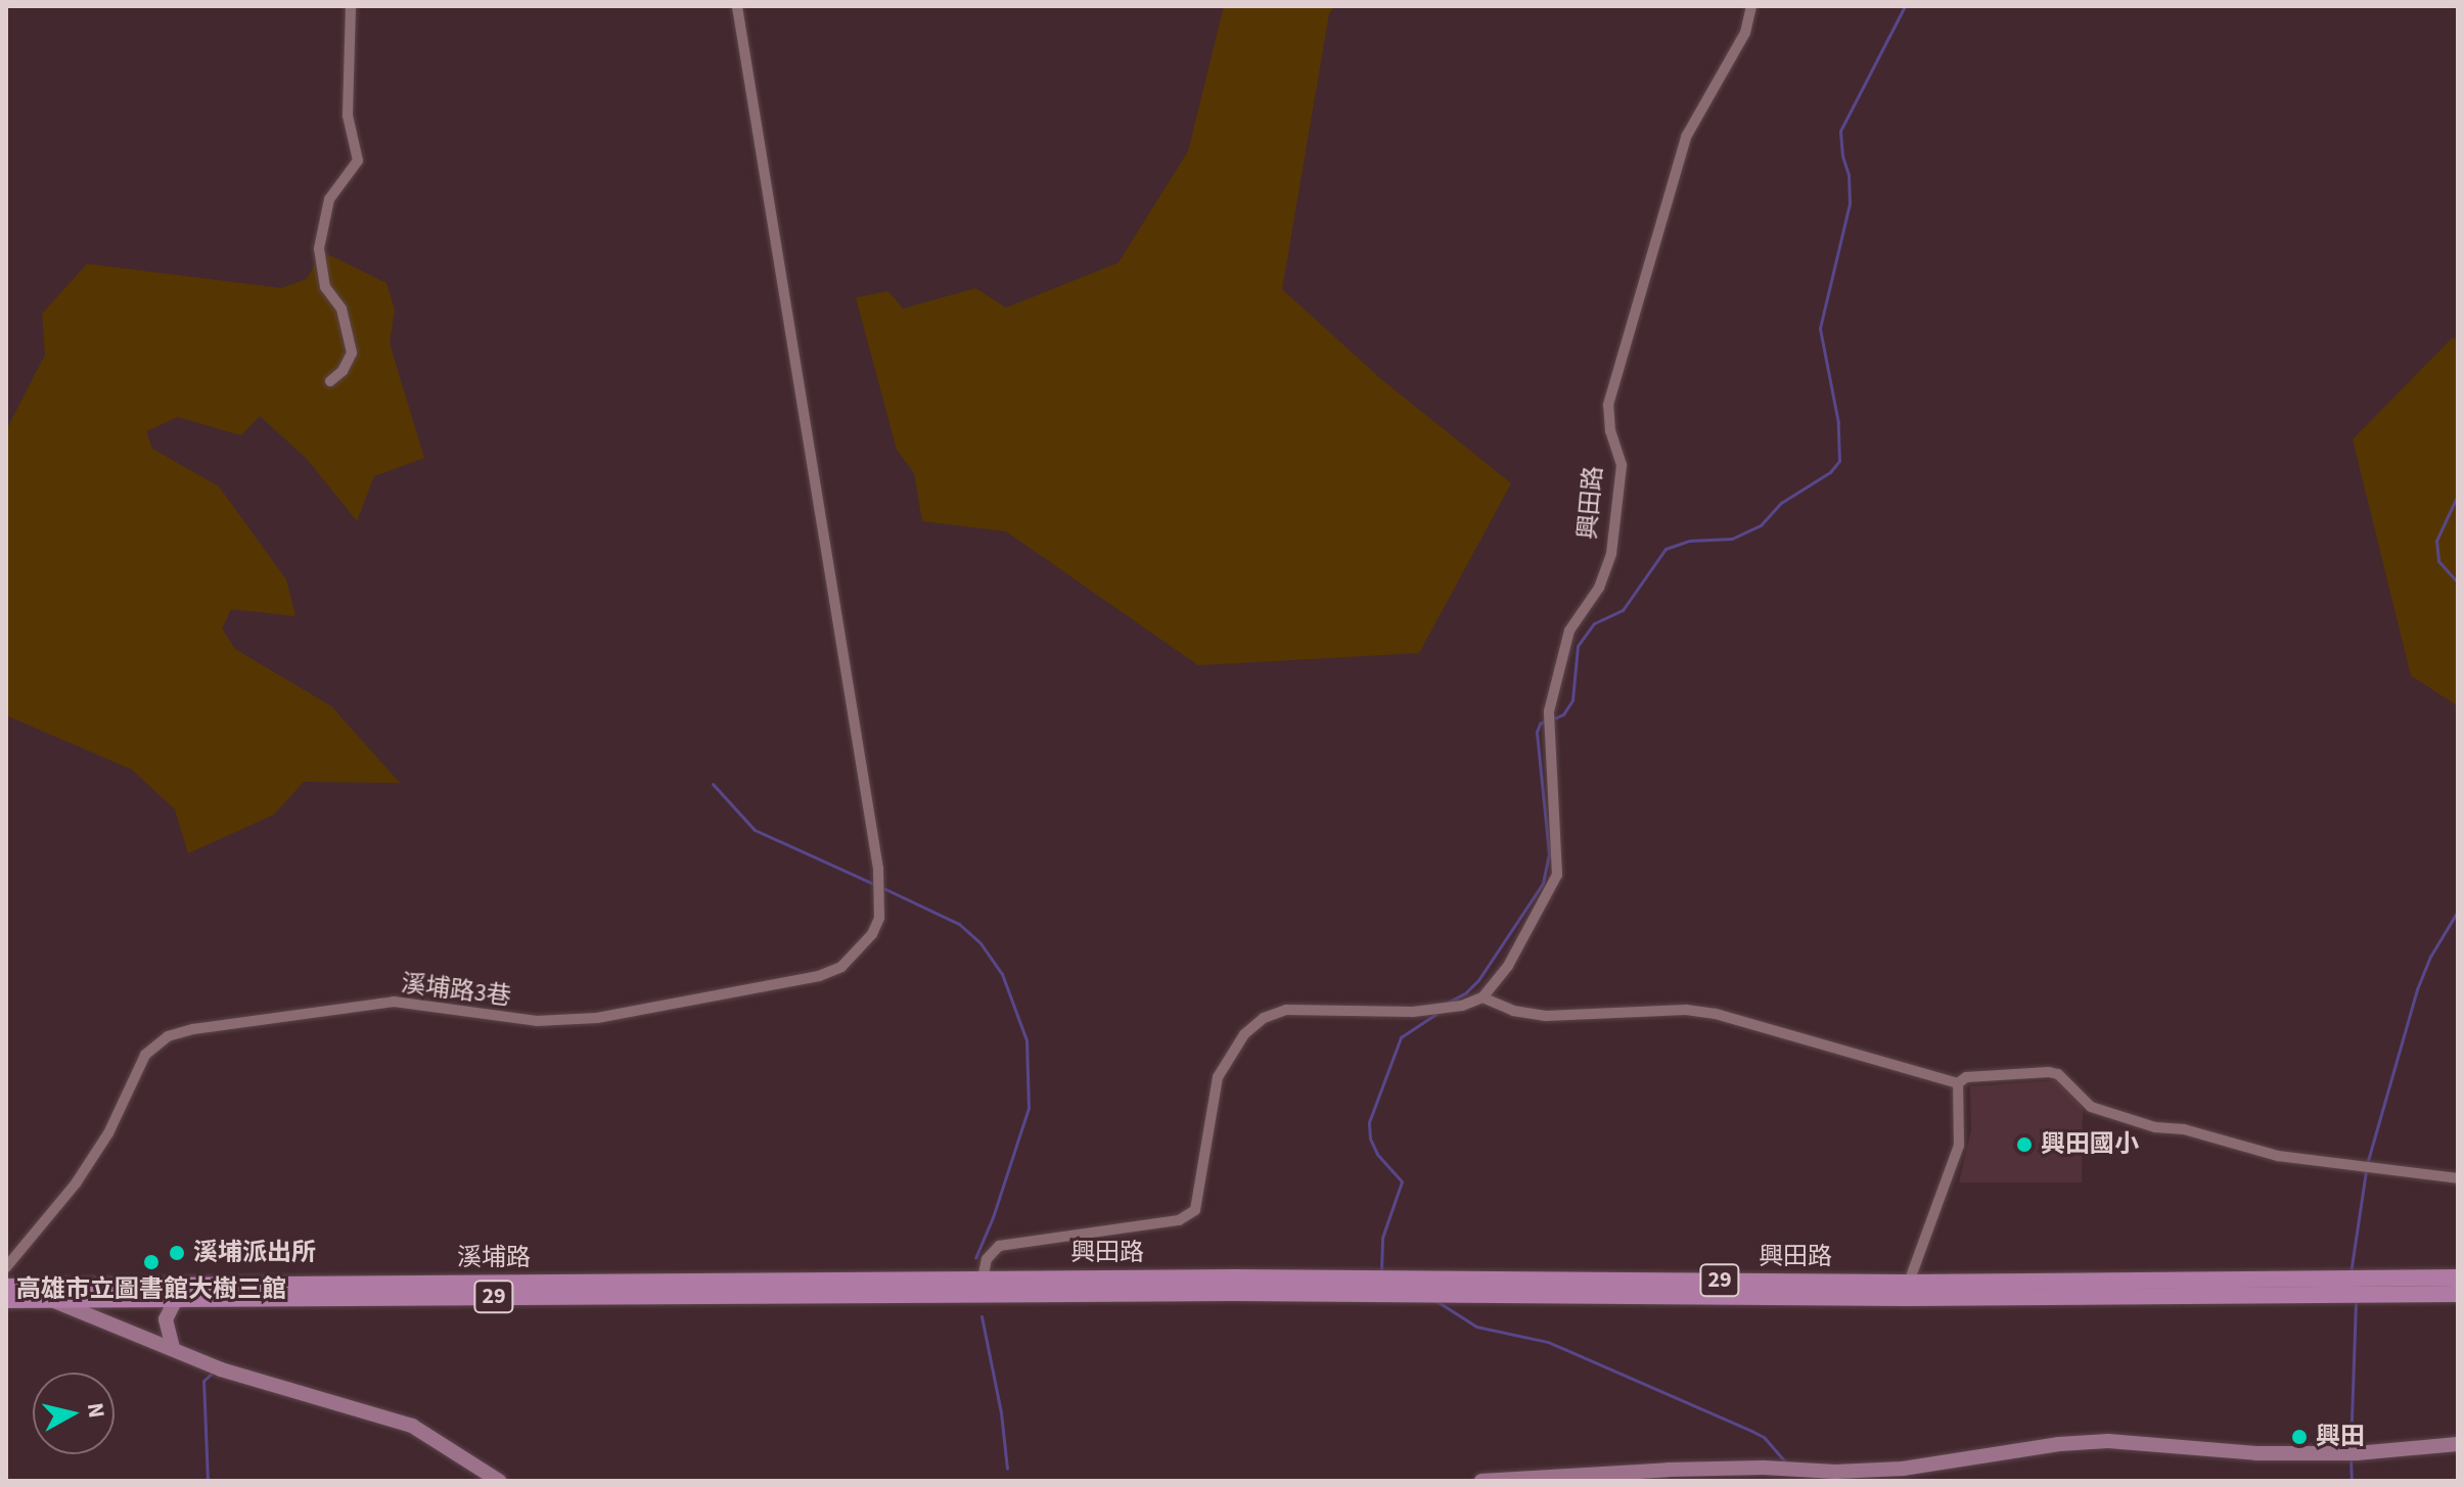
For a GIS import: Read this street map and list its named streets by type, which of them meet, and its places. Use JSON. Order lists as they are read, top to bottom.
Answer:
{
  "streets": {
    "main road": ["興田路", "溪埔路", "29"],
    "street": ["溪埔路3巷"]
  },
  "crossings": [
    ["興田路", "溪埔路"]
  ],
  "places": [
    "興田國小",
    "溪埔派出所",
    "高雄市立圖書館大樹三館",
    "興田"
  ],
  "north": "right"
}
